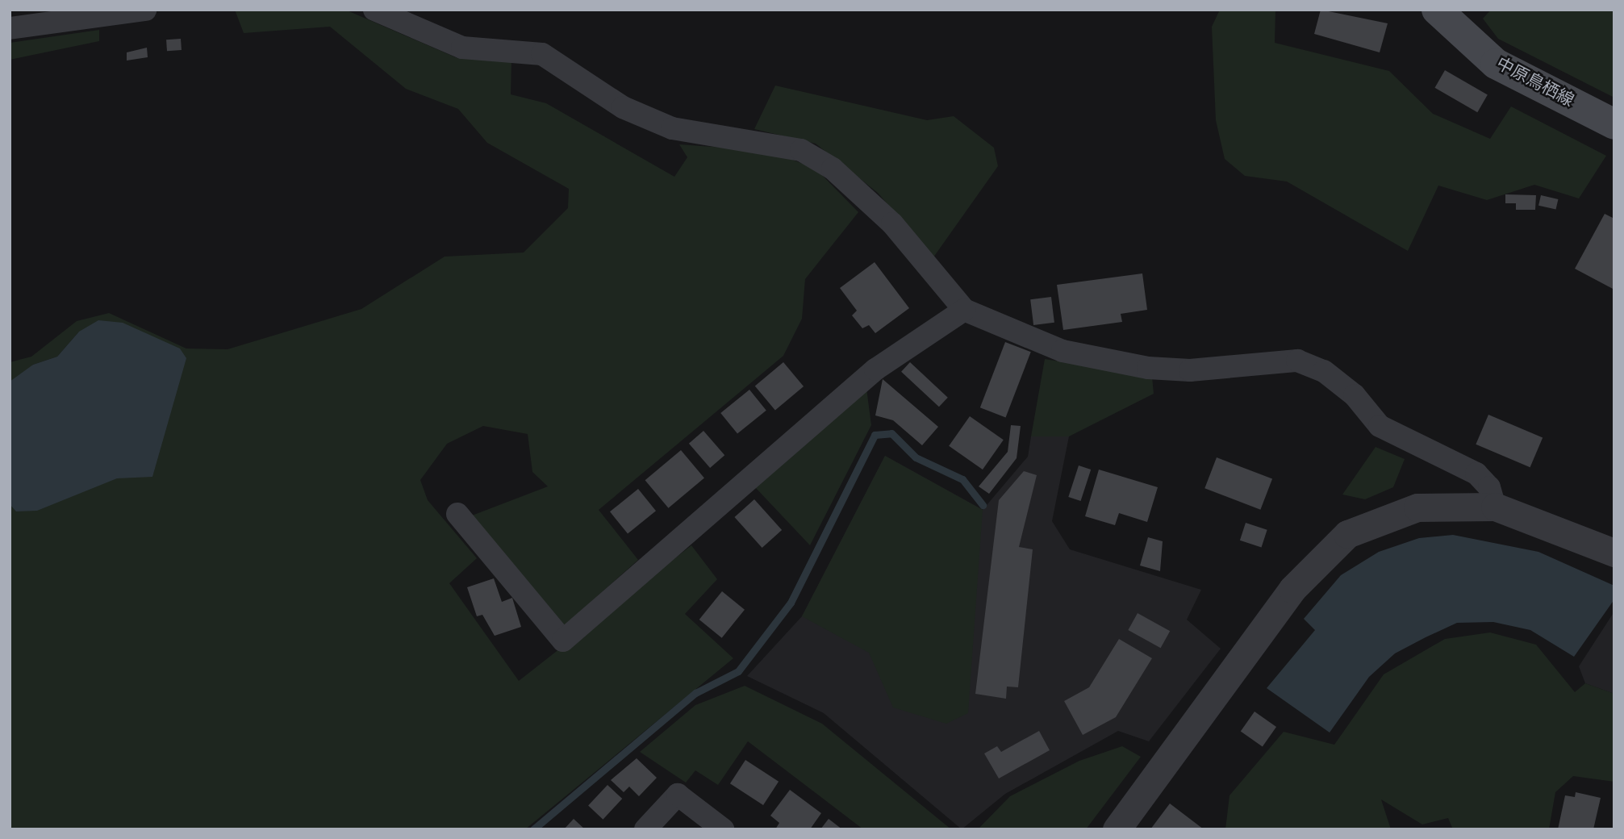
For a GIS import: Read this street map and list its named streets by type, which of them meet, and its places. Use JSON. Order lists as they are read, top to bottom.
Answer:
{
  "streets": {
    "main road": ["中原鳥栖線"]
  }
}
